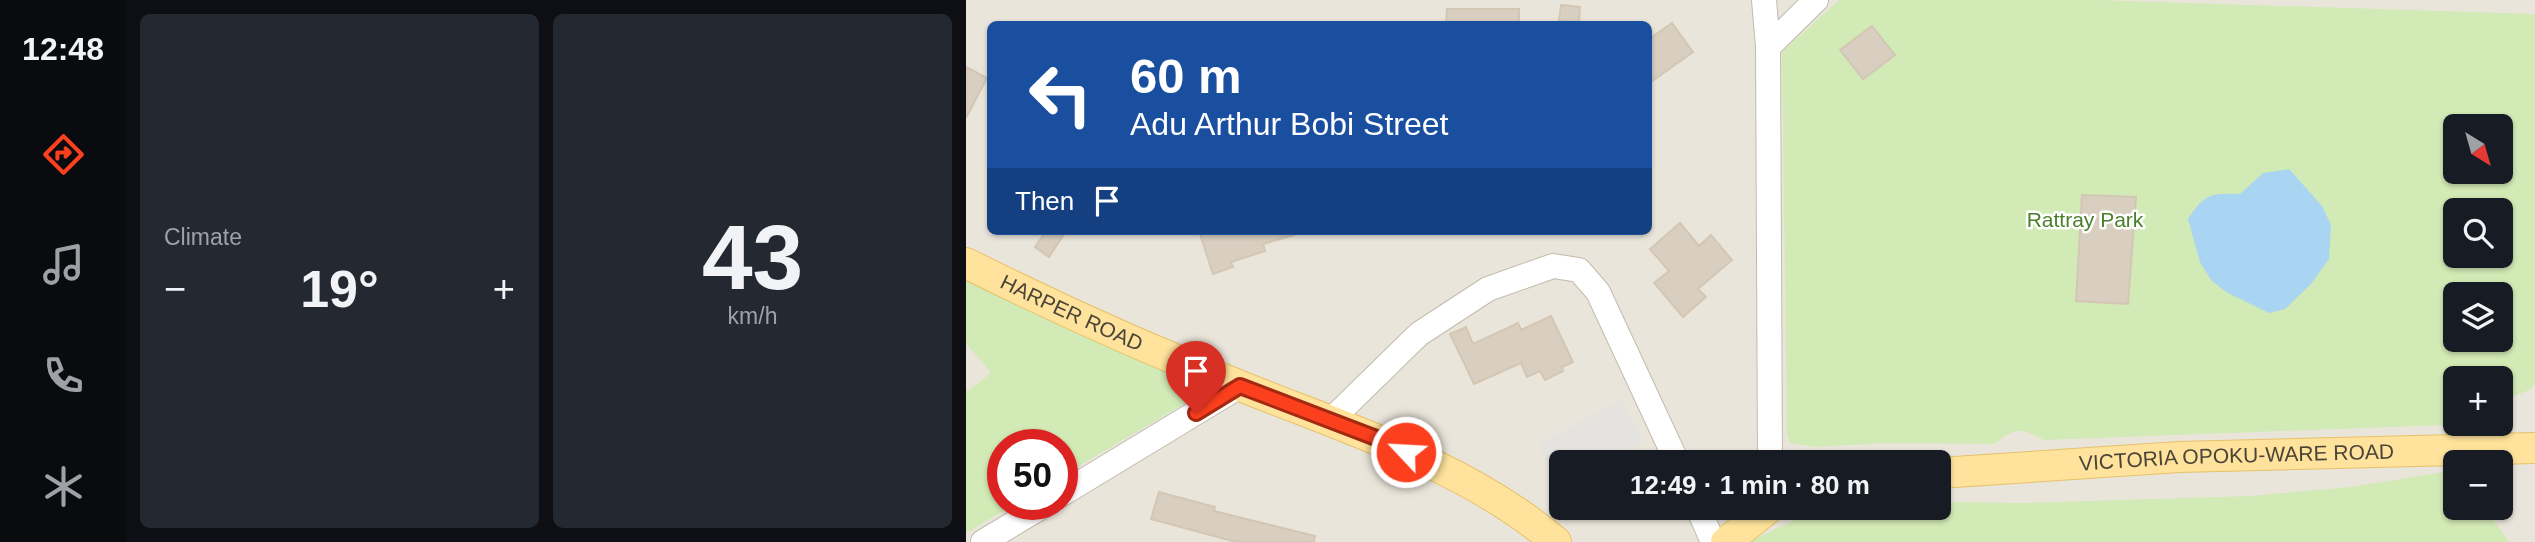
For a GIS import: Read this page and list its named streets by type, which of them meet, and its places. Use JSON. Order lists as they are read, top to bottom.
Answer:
{
  "streets": {
    "main road": ["HARPER ROAD", "VICTORIA OPOKU-WARE ROAD"]
  },
  "parks": ["Rattray Park"],
  "north": "bottom right",
  "page": {
    "tabs": "12:48",
    "tile": [
      "Climate",
      ["43", "km/h"]
    ],
    "turn": ["60 m", "Adu Arthur Bobi Street"],
    "map_buttons": ["+", "−"],
    "then": "Then",
    "heat": ["−", "19°", "+"],
    "limit": "50",
    "trip": "12:49 · 1 min · 80 m"
  }
}
